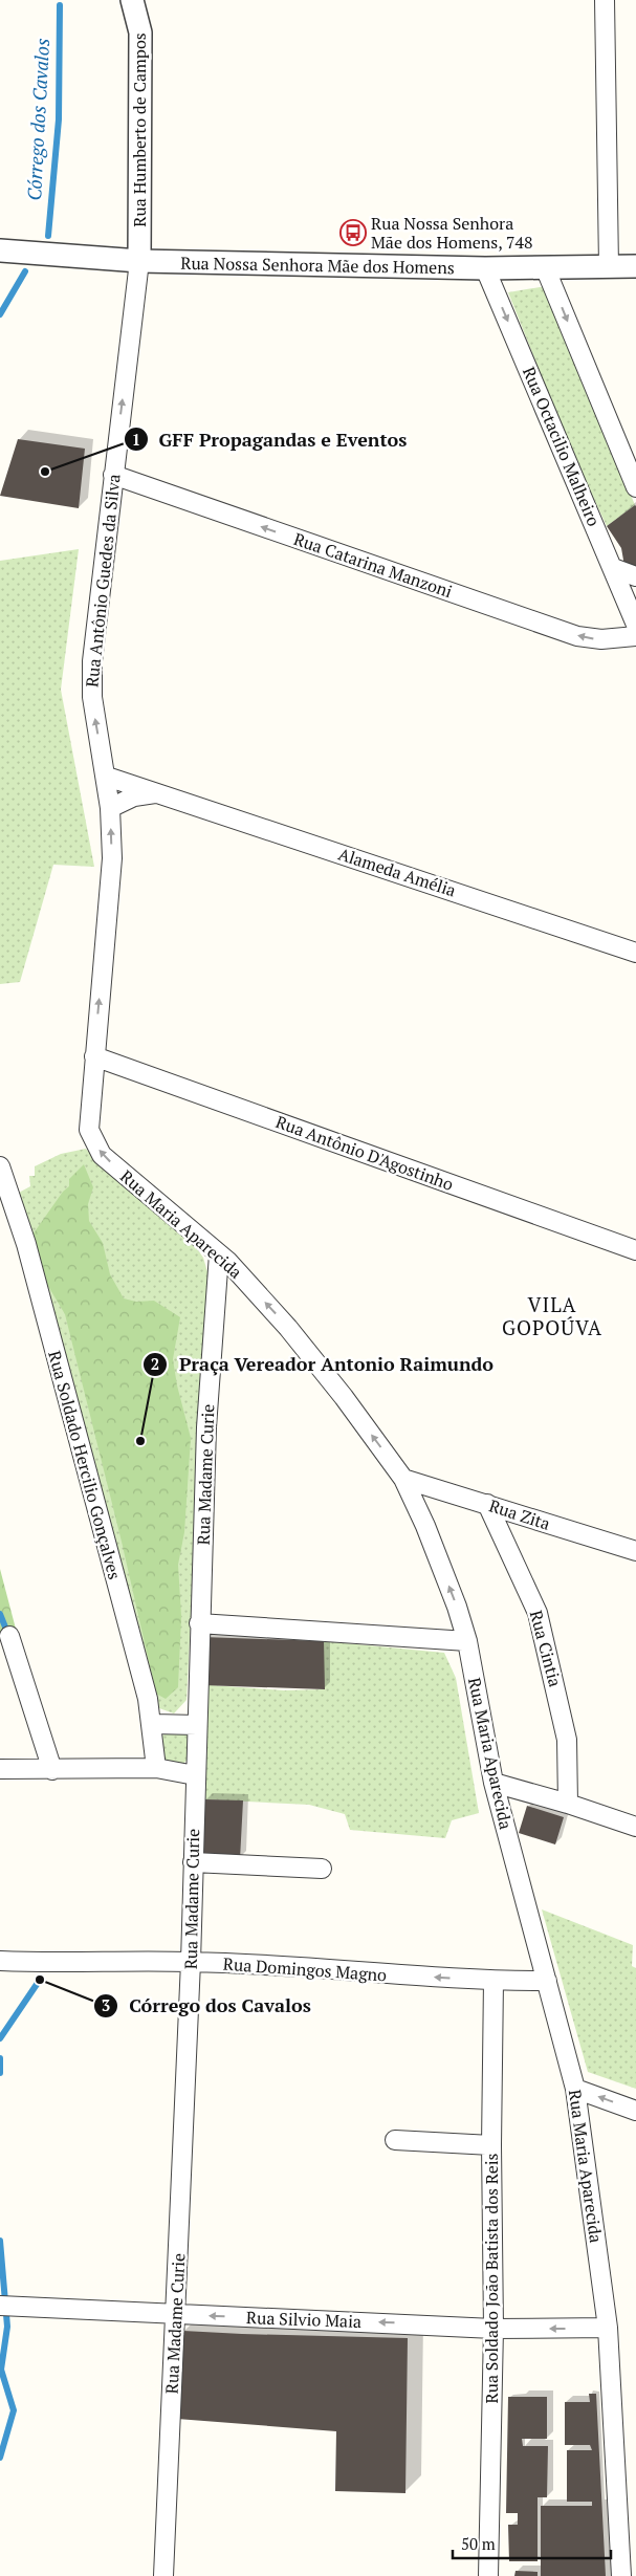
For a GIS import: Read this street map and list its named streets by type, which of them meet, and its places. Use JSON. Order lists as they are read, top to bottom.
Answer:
{
  "streets": {
    "street": [
      "Rua Humberto de Campos",
      "Rua Nossa Senhora Mãe dos Homens",
      "Rua Octacilio Malheiro",
      "Rua Catarina Manzoni",
      "Rua Antônio Guedes da Silva",
      "Alameda Amélia",
      "Rua Antônio D'Agostinho",
      "Rua Maria Aparecida",
      "Rua Soldado Hercilio Gonçalves",
      "Rua Madame Curie",
      "Rua Zita",
      "Rua Cintia",
      "Rua Domingos Magno",
      "Rua Soldado João Batista dos Reis",
      "Rua Silvio Maia"
    ]
  },
  "crossings": [
    ["Rua Humberto de Campos", "Rua Nossa Senhora Mãe dos Homens"],
    ["Rua Humberto de Campos", "Rua Antônio Guedes da Silva"],
    ["Rua Nossa Senhora Mãe dos Homens", "Rua Octacilio Malheiro"],
    ["Rua Nossa Senhora Mãe dos Homens", "Rua Antônio Guedes da Silva"],
    ["Rua Catarina Manzoni", "Rua Antônio Guedes da Silva"],
    ["Rua Antônio Guedes da Silva", "Alameda Amélia"],
    ["Rua Antônio Guedes da Silva", "Rua Antônio D'Agostinho"],
    ["Rua Antônio Guedes da Silva", "Rua Maria Aparecida"],
    ["Rua Antônio D'Agostinho", "Rua Maria Aparecida"],
    ["Rua Maria Aparecida", "Rua Madame Curie"],
    ["Rua Maria Aparecida", "Rua Zita"],
    ["Rua Maria Aparecida", "Rua Domingos Magno"],
    ["Rua Maria Aparecida", "Rua Silvio Maia"],
    ["Rua Madame Curie", "Rua Domingos Magno"],
    ["Rua Madame Curie", "Rua Silvio Maia"],
    ["Rua Zita", "Rua Cintia"],
    ["Rua Domingos Magno", "Rua Soldado João Batista dos Reis"],
    ["Rua Soldado João Batista dos Reis", "Rua Silvio Maia"]
  ],
  "one_way": [
    "Rua Catarina Manzoni",
    "Rua Antônio Guedes da Silva",
    "Rua Maria Aparecida",
    "Rua Silvio Maia"
  ],
  "districts": ["VILA GOPOÚVA"],
  "water": ["Córrego dos Cavalos"],
  "places": {
    "bus stop": ["Rua Nossa Senhora Mãe dos Homens, 748"],
    "other": ["GFF Propagandas e Eventos", "Praça Vereador Antonio Raimundo", "Córrego dos Cavalos"]
  },
  "scale_bar": "50 m"
}
